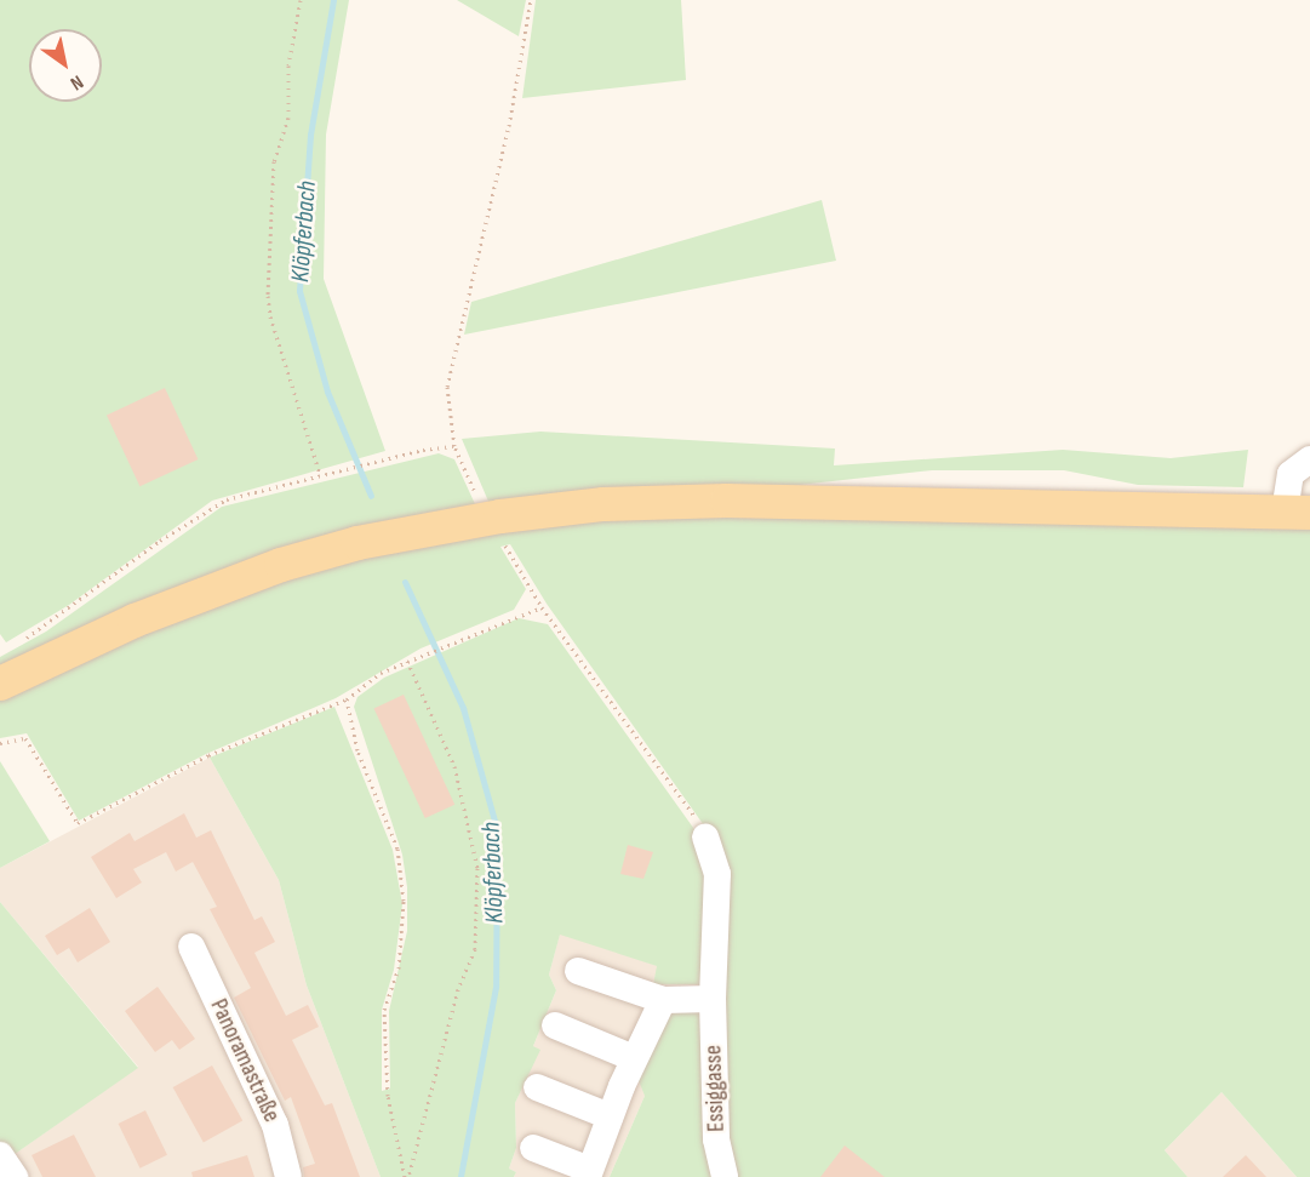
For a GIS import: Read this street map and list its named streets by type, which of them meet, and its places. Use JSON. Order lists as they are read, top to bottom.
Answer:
{
  "streets": {
    "street": ["Panoramastraße", "Essiggasse"]
  },
  "water": ["Klöpferbach"],
  "north": "bottom right"
}
